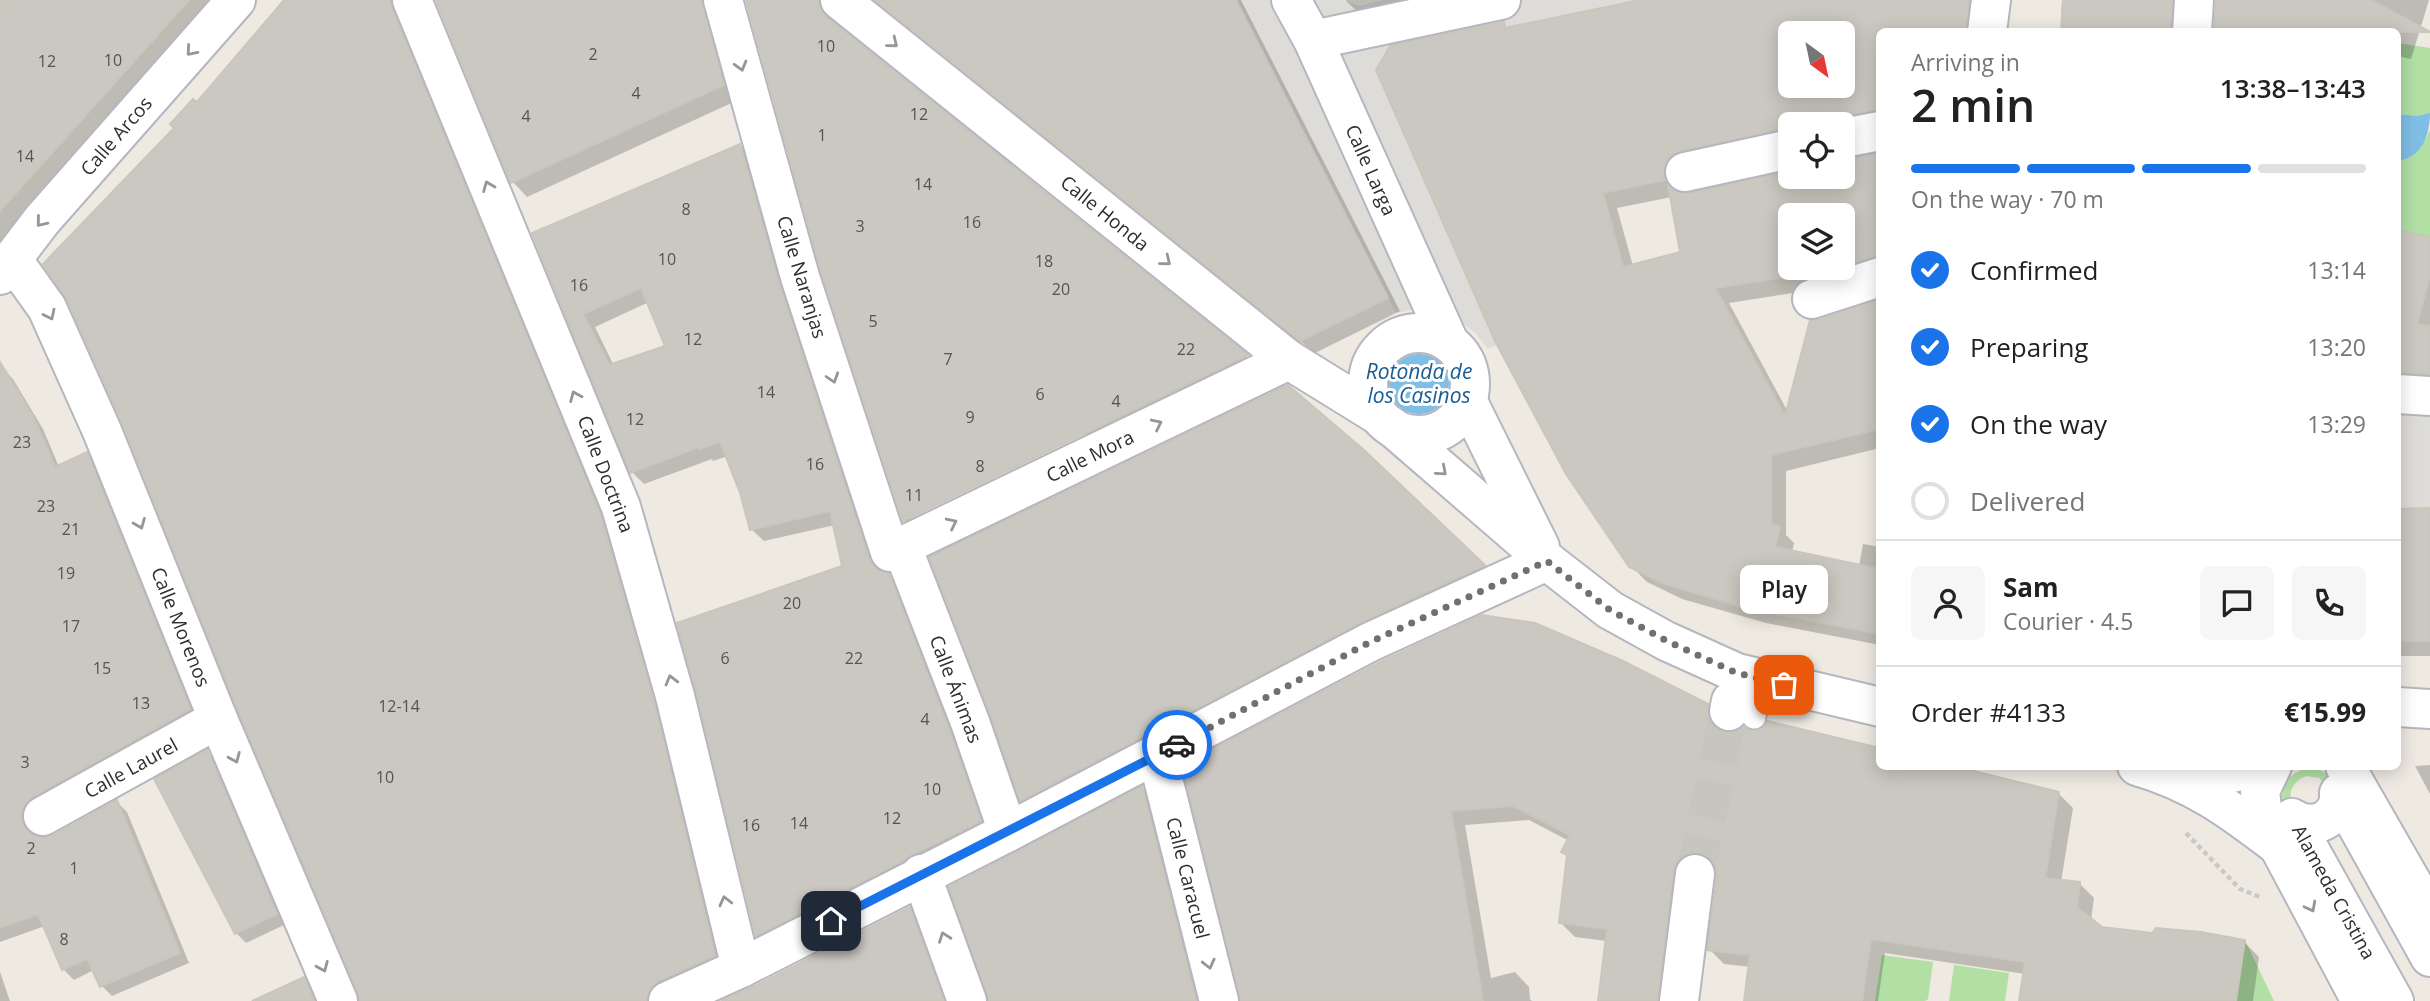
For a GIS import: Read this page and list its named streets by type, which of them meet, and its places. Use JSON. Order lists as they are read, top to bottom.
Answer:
{
  "streets": {
    "street": [
      "Calle Arcos",
      "Calle Larga",
      "Calle Honda",
      "Calle Naranjas",
      "Calle Mora",
      "Calle Doctrina",
      "Calle Morenos",
      "Calle Ánimas",
      "Calle Laurel",
      "Calle Caracuel",
      "Alameda Cristina"
    ]
  },
  "crossings": [
    ["Calle Arcos", "Calle Morenos"],
    ["Calle Larga", "Calle Honda"],
    ["Calle Honda", "Calle Mora"],
    ["Calle Naranjas", "Calle Mora"],
    ["Calle Naranjas", "Calle Ánimas"],
    ["Calle Mora", "Calle Ánimas"],
    ["Calle Morenos", "Calle Laurel"]
  ],
  "one_way": [
    "Calle Arcos",
    "Calle Honda",
    "Calle Naranjas",
    "Calle Doctrina",
    "Calle Morenos"
  ],
  "water": ["Rotonda de los Casinos"],
  "places": ["Play"],
  "house_numbers": [
    "10",
    "2",
    "10",
    "12",
    "4",
    "12",
    "4",
    "1",
    "14",
    "14",
    "8",
    "16",
    "3",
    "10",
    "18",
    "16",
    "20",
    "5",
    "12",
    "22",
    "7",
    "14",
    "6",
    "4",
    "9",
    "12",
    "23",
    "16",
    "8",
    "11",
    "23",
    "21",
    "19",
    "20",
    "17",
    "6",
    "22",
    "15",
    "13",
    "12-14",
    "4",
    "3",
    "10",
    "10",
    "12",
    "14",
    "16",
    "2",
    "1",
    "8"
  ],
  "north": "bottom right",
  "page": {
    "heading": ["2 min", "Arriving in", "13:38–13:43"],
    "panel": [
      "Sam",
      "Courier · 4.5",
      "Order #4133",
      "€15.99"
    ],
    "bar": "On the way · 70 m",
    "list": [
      ["Confirmed", "13:14"],
      ["Preparing", "13:20"],
      ["On the way", "13:29"],
      "Delivered"
    ],
    "bubble": "Play"
  }
}
